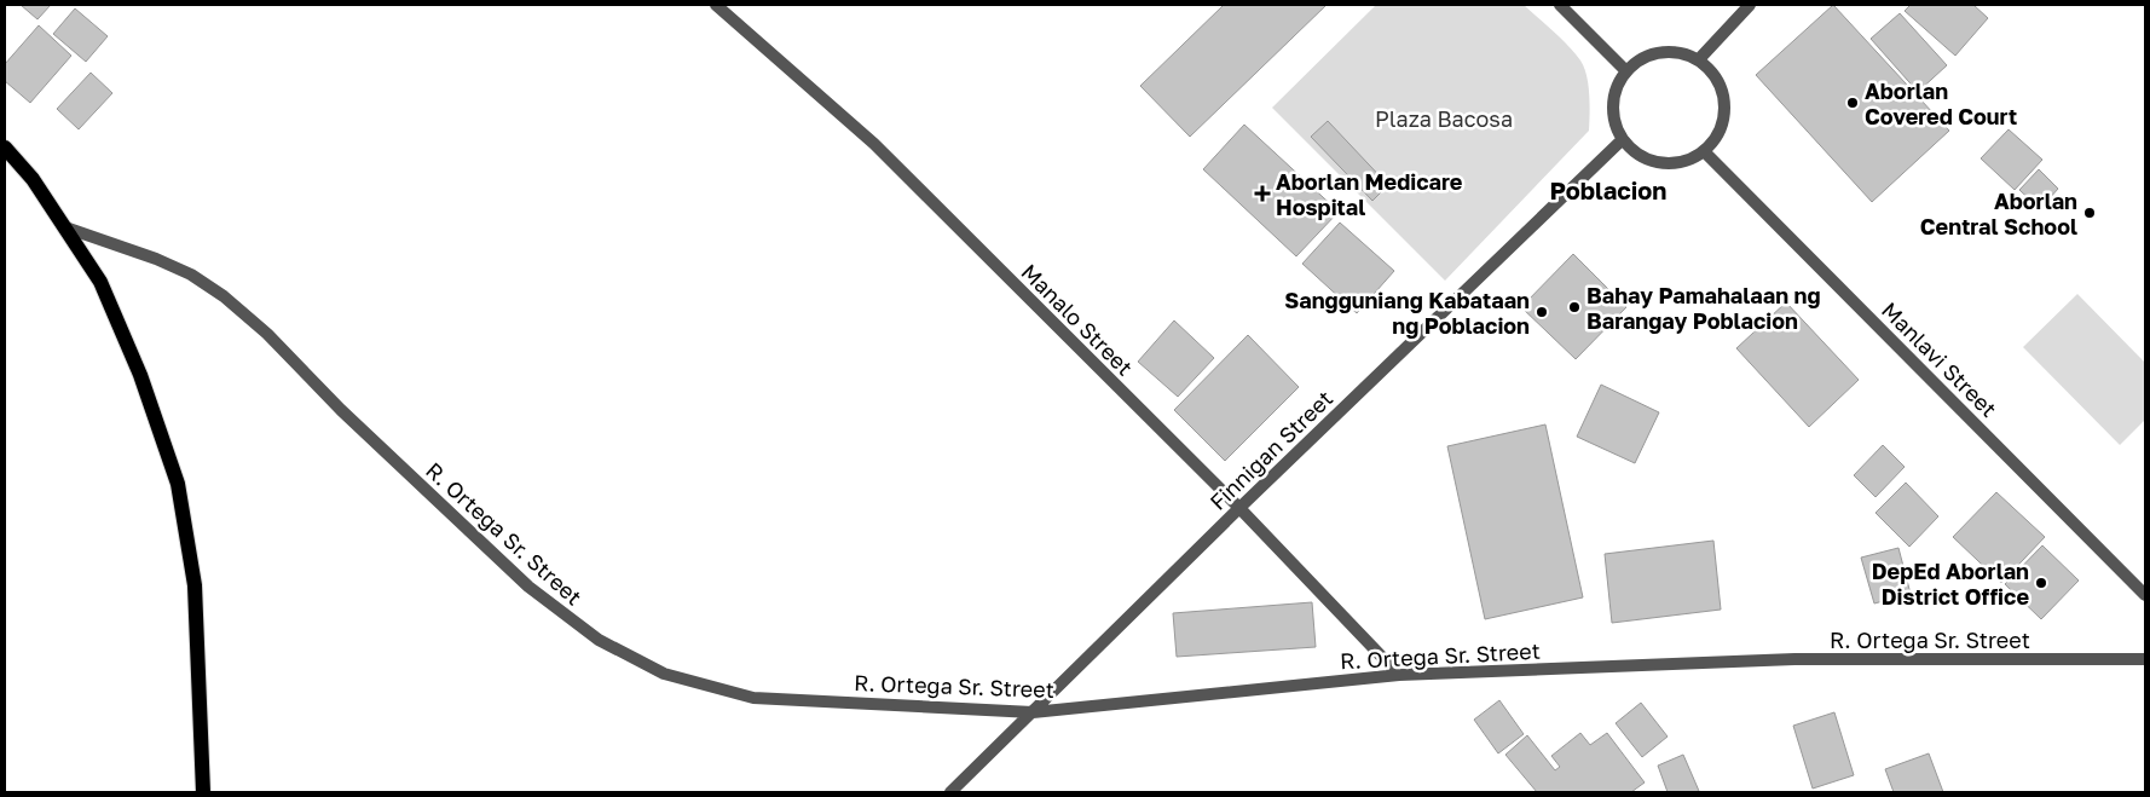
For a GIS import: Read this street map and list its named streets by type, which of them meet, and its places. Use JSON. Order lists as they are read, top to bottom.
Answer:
{
  "streets": {
    "street": [
      "Manalo Street",
      "Manlavi Street",
      "Finnigan Street",
      "R. Ortega Sr. Street"
    ]
  },
  "crossings": [
    ["Manalo Street", "Finnigan Street"],
    ["Manalo Street", "R. Ortega Sr. Street"],
    ["Manlavi Street", "Finnigan Street"],
    ["Finnigan Street", "R. Ortega Sr. Street"]
  ],
  "districts": ["Poblacion"],
  "parks": ["Plaza Bacosa"],
  "places": {
    "other": [
      "Aborlan Covered Court",
      "Aborlan Central School",
      "Bahay Pamahalaan ng Barangay Poblacion",
      "Sangguniang Kabataan ng Poblacion",
      "DepEd Aborlan District Office"
    ],
    "health": ["Aborlan Medicare Hospital"]
  }
}
